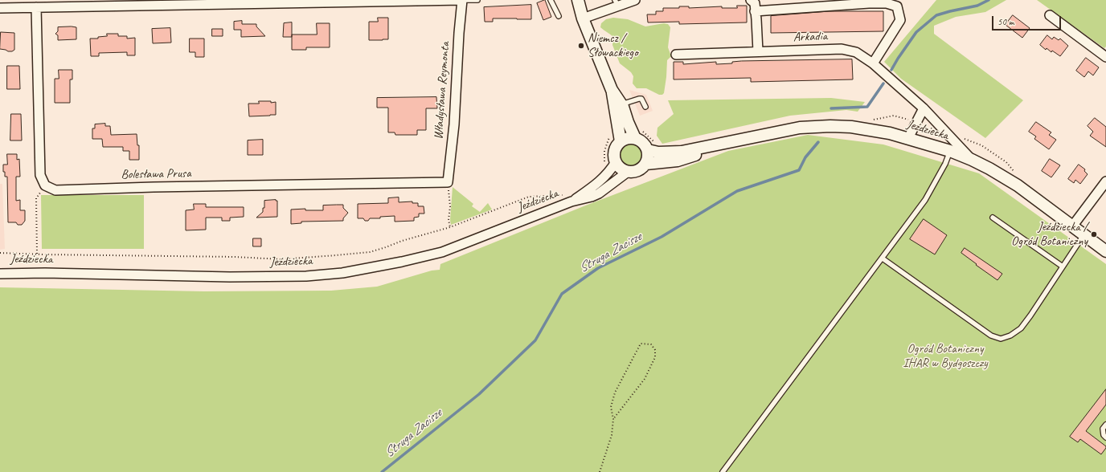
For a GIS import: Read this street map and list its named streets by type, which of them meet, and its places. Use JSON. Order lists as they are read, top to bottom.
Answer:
{
  "streets": {
    "street": [
      "Arkadia",
      "Władysława Reymonta",
      "Jeździecka",
      "Bolesława Prusa"
    ]
  },
  "crossings": [
    ["Arkadia", "Jeździecka"],
    ["Władysława Reymonta", "Bolesława Prusa"]
  ],
  "water": ["Struga Zacisze"],
  "parks": ["Ogród Botaniczny IHAR w Bydgoszczy"],
  "places": ["Niemcz / Słowackiego", "Jeździecka / Ogród Botaniczny"],
  "scale_bar": "50 m"
}
